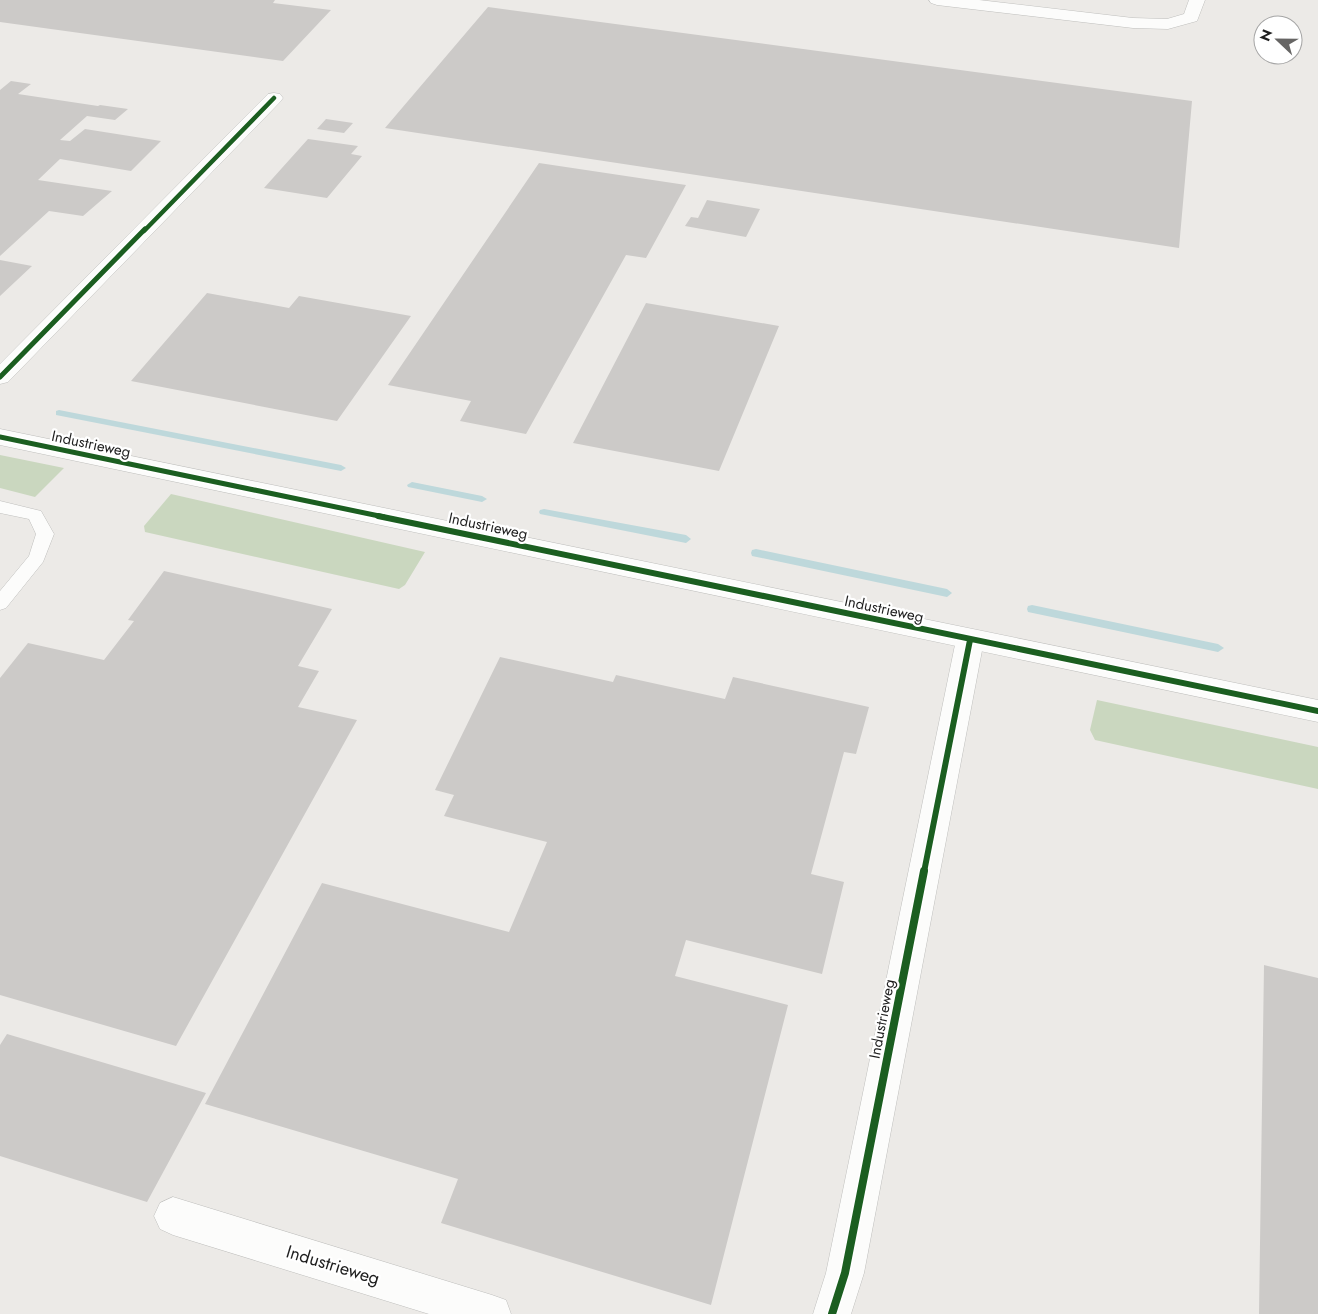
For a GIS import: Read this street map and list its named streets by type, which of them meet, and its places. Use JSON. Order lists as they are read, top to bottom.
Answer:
{
  "streets": {
    "street": ["Industrieweg"]
  },
  "north": "left"
}
